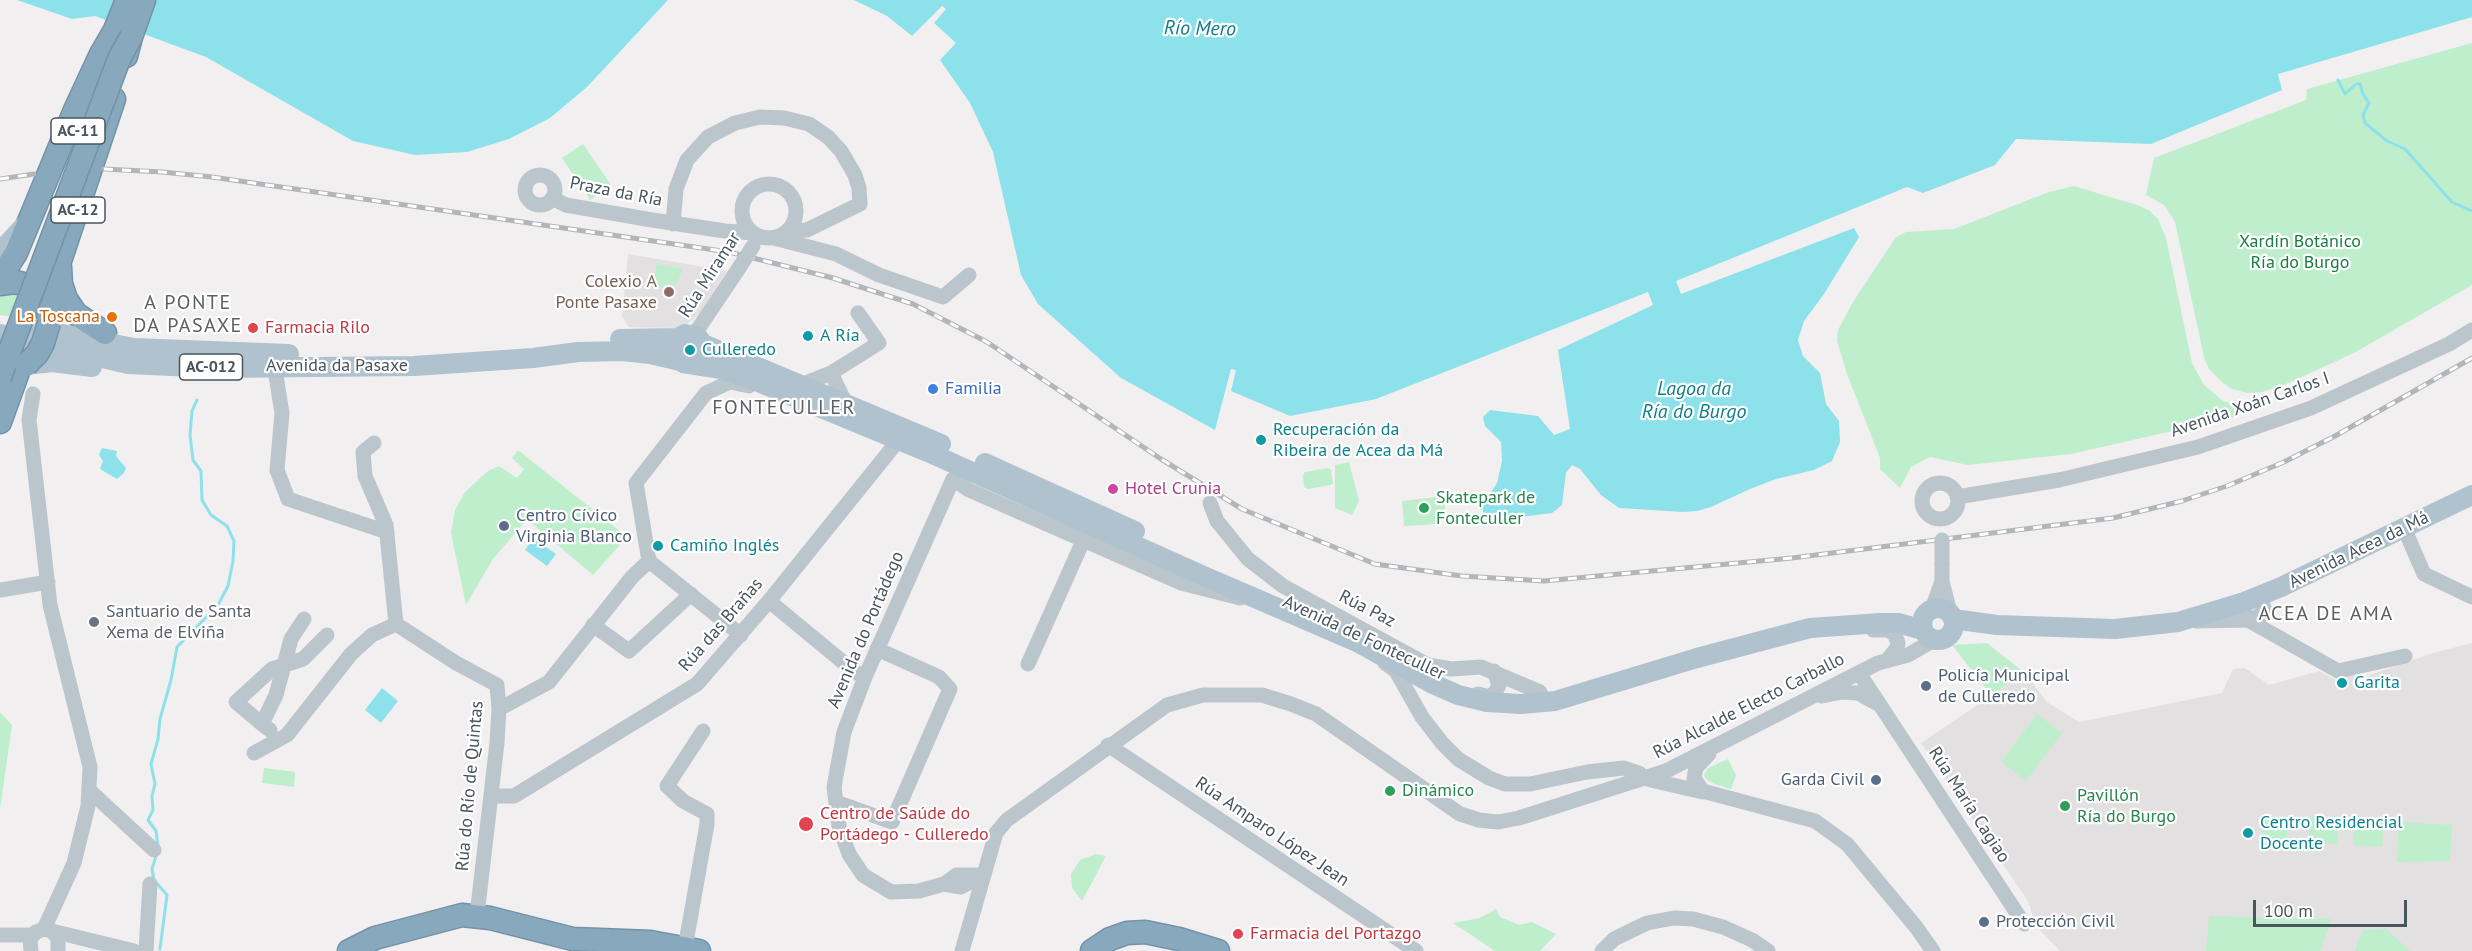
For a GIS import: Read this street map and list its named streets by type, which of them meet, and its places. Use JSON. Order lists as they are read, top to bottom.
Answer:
{
  "streets": {
    "highway": ["AC-11", "AC-12"],
    "main road": [
      "Avenida da Pasaxe",
      "AC-012",
      "Avenida Acea da Má",
      "Avenida de Fonteculler"
    ],
    "street": [
      "Praza da Ría",
      "Rúa Miramar",
      "Avenida Xoán Carlos I",
      "Rúa Paz",
      "Rúa das Brañas",
      "Avenida do Portádego",
      "Rúa Alcalde Electo Carballo",
      "Rúa do Río de Quintas",
      "Rúa María Cagiao",
      "Rúa Amparo López Jean"
    ]
  },
  "crossings": [
    ["AC-11", "AC-12"],
    ["AC-11", "Avenida da Pasaxe"],
    ["Praza da Ría", "Rúa Miramar"],
    ["Rúa Miramar", "Avenida de Fonteculler"],
    ["Avenida da Pasaxe", "Avenida de Fonteculler"],
    ["Avenida Acea da Má", "Avenida de Fonteculler"],
    ["Avenida Acea da Má", "Rúa Alcalde Electo Carballo"],
    ["Rúa Paz", "Avenida de Fonteculler"],
    ["Rúa das Brañas", "Avenida de Fonteculler"],
    ["Rúa das Brañas", "Rúa do Río de Quintas"],
    ["Avenida do Portádego", "Avenida de Fonteculler"],
    ["Avenida do Portádego", "Rúa Alcalde Electo Carballo"],
    ["Avenida de Fonteculler", "Rúa Alcalde Electo Carballo"],
    ["Rúa Alcalde Electo Carballo", "Rúa María Cagiao"],
    ["Rúa Alcalde Electo Carballo", "Rúa Amparo López Jean"]
  ],
  "districts": ["A PONTE DA PASAXE", "FONTECULLER", "ACEA DE AMA"],
  "water": ["Río Mero", "Lagoa da Ría do Burgo"],
  "parks": ["Xardín Botánico Ría do Burgo"],
  "places": [
    "Colexio A Ponte Pasaxe",
    "La Toscana",
    "Farmacia Rilo",
    "A Ría",
    "Culleredo",
    "Familia",
    "Recuperación da Ribeira de Acea da Má",
    "Hotel Crunia",
    "Skatepark de Fonteculler",
    "Centro Cívico Virginia Blanco",
    "Camiño Inglés",
    "Santuario de Santa Xema de Elviña",
    "Garita",
    "Policía Municipal de Culleredo",
    "Garda Civil",
    "Dinámico",
    "Pavillón Ría do Burgo",
    "Centro de Saúde do Portádego - Culleredo",
    "Centro Residencial Docente",
    "Protección Civil",
    "Farmacia del Portazgo"
  ],
  "scale_bar": "100 m"
}
